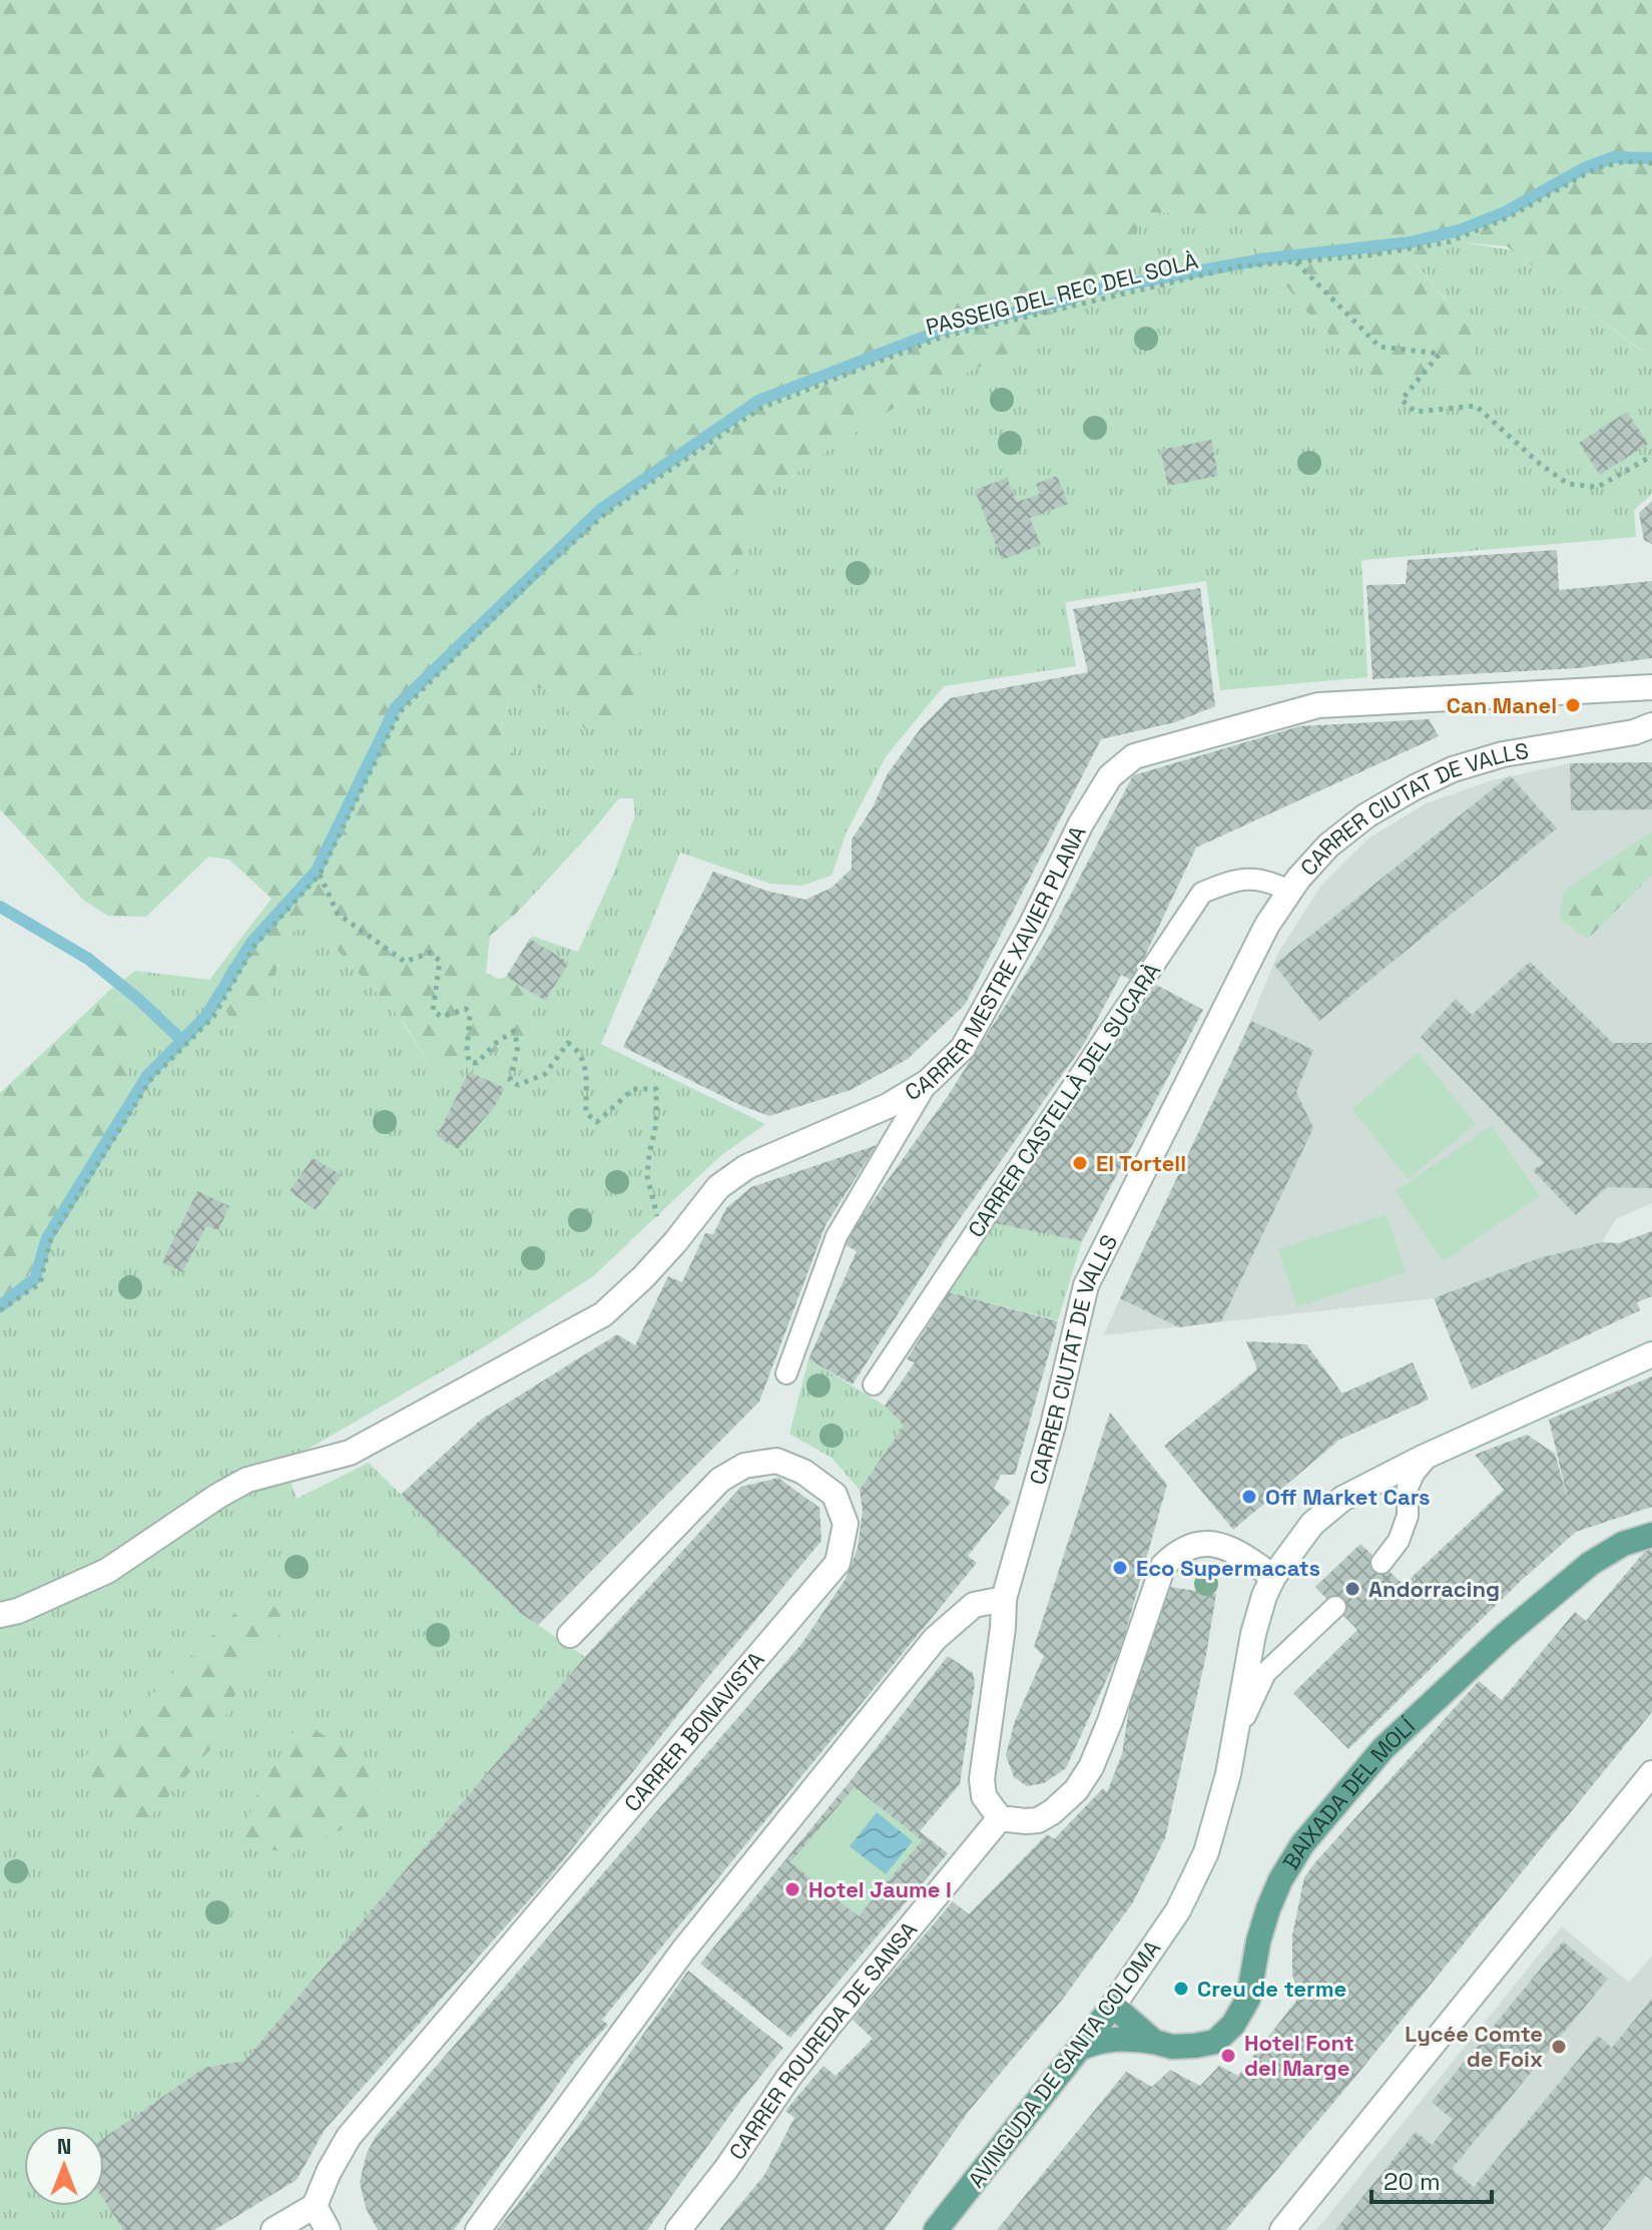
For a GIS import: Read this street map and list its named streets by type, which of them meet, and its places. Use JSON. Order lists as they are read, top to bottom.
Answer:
{
  "streets": {
    "main road": ["BAIXADA DEL MOLÍ", "AVINGUDA DE SANTA COLOMA"],
    "street": [
      "CARRER CIUTAT DE VALLS",
      "CARRER MESTRE XAVIER PLANA",
      "CARRER BONAVISTA",
      "CARRER ROUREDA DE SANSA"
    ],
    "lane": ["CARRER CASTELLÀ DEL SUCARÀ"],
    "path": ["PASSEIG DEL REC DEL SOLÀ"]
  },
  "crossings": [
    ["CARRER CIUTAT DE VALLS", "CARRER CASTELLÀ DEL SUCARÀ"],
    ["CARRER CIUTAT DE VALLS", "CARRER ROUREDA DE SANSA"],
    ["BAIXADA DEL MOLÍ", "AVINGUDA DE SANTA COLOMA"]
  ],
  "places": [
    "Can Manel",
    "El Tortell",
    "Off Market Cars",
    "Eco Supermacats",
    "Andorracing",
    "Hotel Jaume I",
    "Creu de terme",
    "Lycée Comte de Foix",
    "Hotel Font del Marge"
  ],
  "scale_bar": "20 m",
  "north": "top"
}
